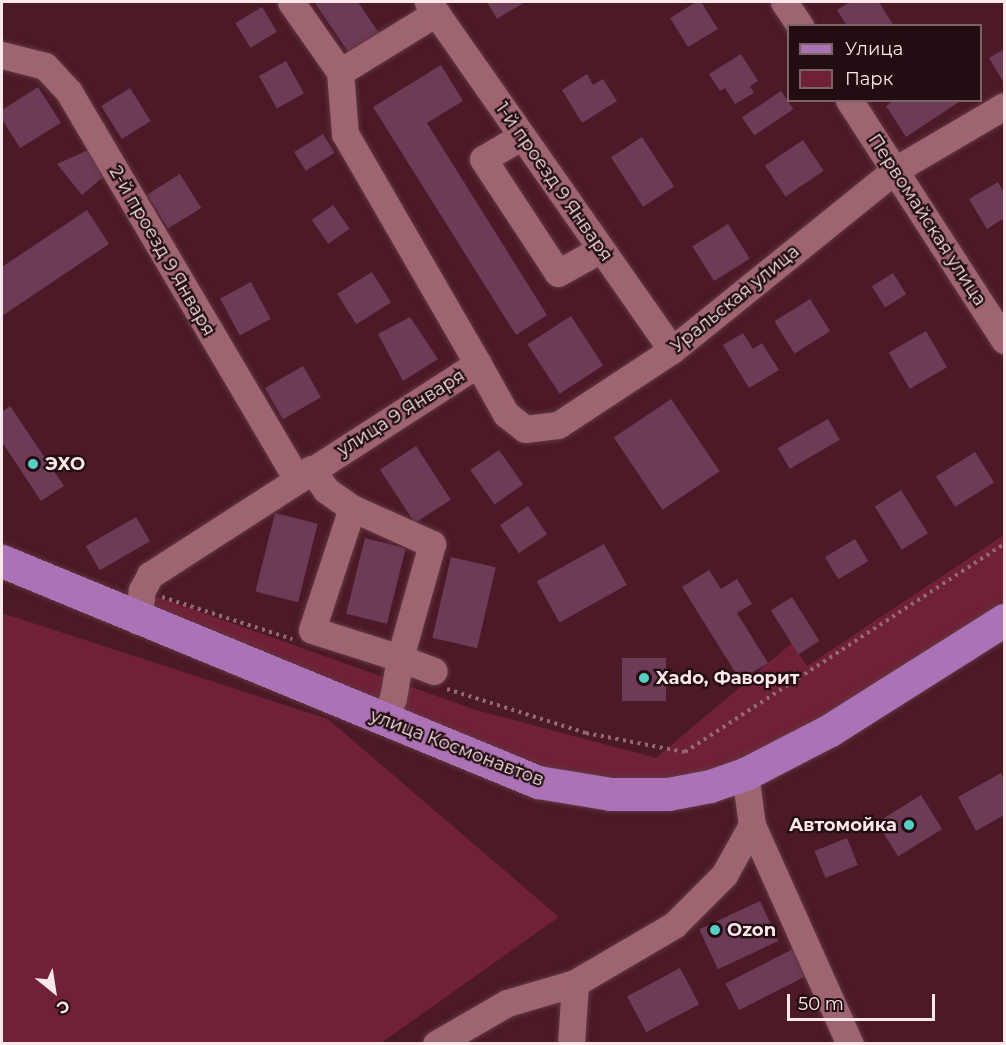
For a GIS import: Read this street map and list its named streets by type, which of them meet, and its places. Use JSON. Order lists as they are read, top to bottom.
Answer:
{
  "streets": {
    "main road": ["улица Космонавтов"],
    "street": [
      "1-й проезд 9 Января",
      "Первомайская улица",
      "2-й проезд 9 Января",
      "Уральская улица",
      "улица 9 Января"
    ]
  },
  "crossings": [
    ["1-й проезд 9 Января", "Уральская улица"],
    ["Первомайская улица", "Уральская улица"],
    ["2-й проезд 9 Января", "улица 9 Января"],
    ["Уральская улица", "улица 9 Января"],
    ["улица 9 Января", "улица Космонавтов"]
  ],
  "places": [
    "ЭХО",
    "Xado, Фаворит",
    "Автомойка",
    "Ozon"
  ],
  "legend": ["Улица", "Парк"],
  "scale_bar": "50 m",
  "north": "bottom right"
}
